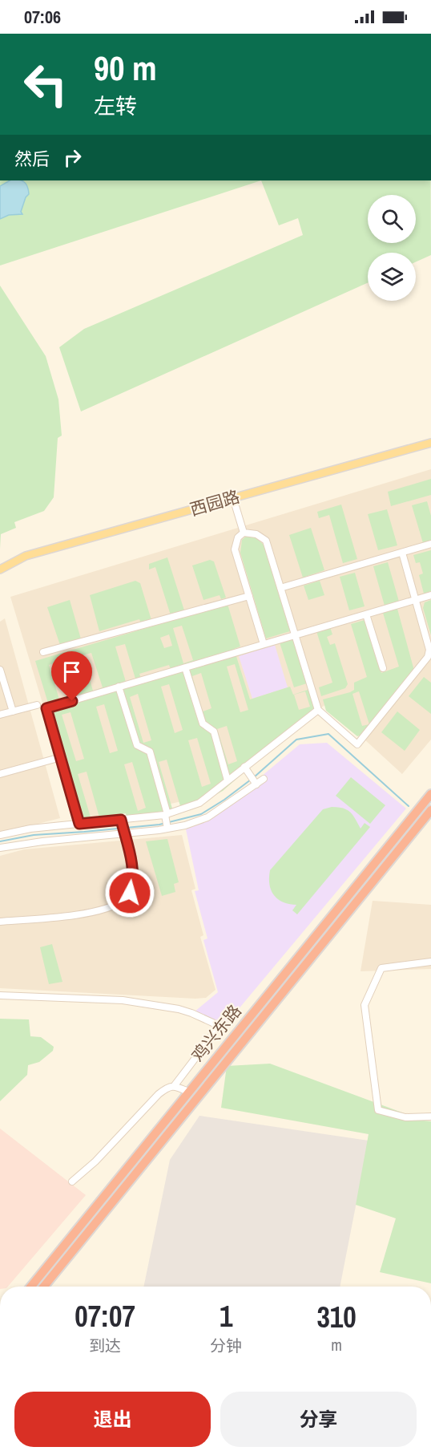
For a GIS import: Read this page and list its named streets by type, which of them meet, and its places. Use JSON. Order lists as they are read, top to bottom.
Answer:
{
  "streets": {
    "highway": ["鸡兴东路"],
    "main road": ["西园路"]
  },
  "page": {
    "status": "07:06",
    "turn": ["90 m", "左转"],
    "then": "然后",
    "eta": [
      "07:07",
      "到达",
      "1",
      "分钟",
      "310",
      "m"
    ],
    "buttons": ["退出", "分享"]
  }
}
